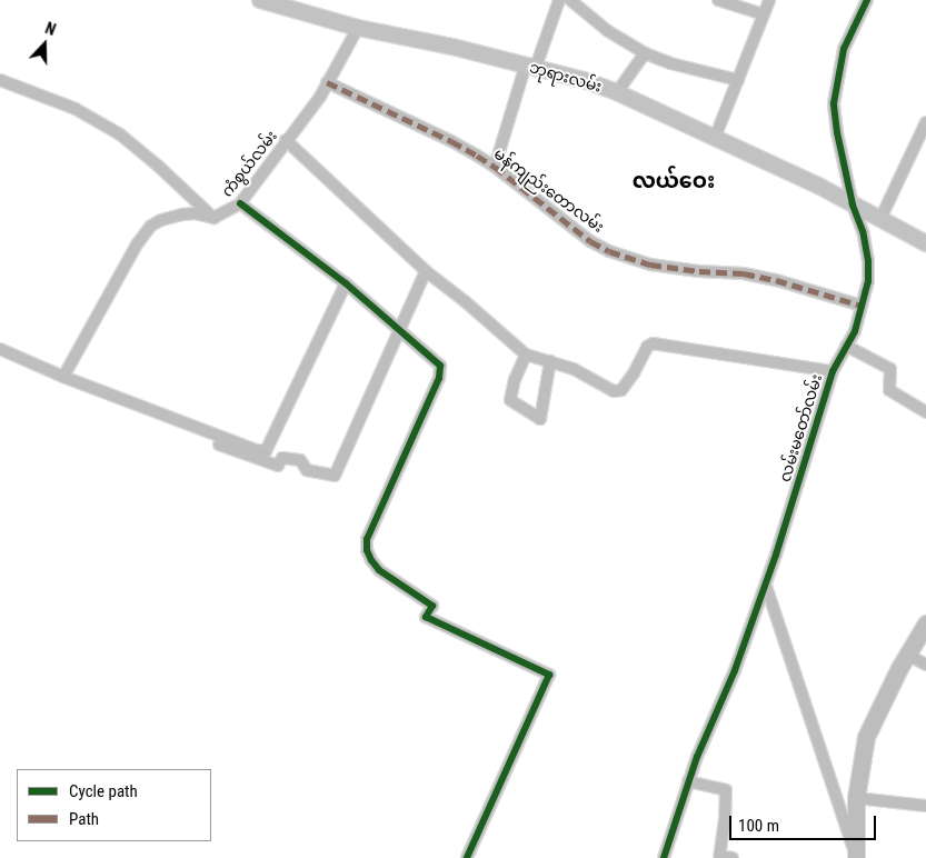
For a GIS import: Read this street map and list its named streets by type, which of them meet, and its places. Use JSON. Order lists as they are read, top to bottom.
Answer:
{
  "streets": {
    "street": [
      "ဘုရားလမ်း",
      "ကံစွယ်လမ်း",
      "မန်ကျည်းတောလမ်း",
      "လမ်းမတော်လမ်း"
    ]
  },
  "crossings": [
    ["ဘုရားလမ်း", "ကံစွယ်လမ်း"],
    ["ဘုရားလမ်း", "လမ်းမတော်လမ်း"],
    ["ကံစွယ်လမ်း", "မန်ကျည်းတောလမ်း"],
    ["မန်ကျည်းတောလမ်း", "လမ်းမတော်လမ်း"]
  ],
  "districts": ["လယ်ဝေး"],
  "legend": ["Cycle path", "Path"],
  "scale_bar": "100 m",
  "north": "top"
}
